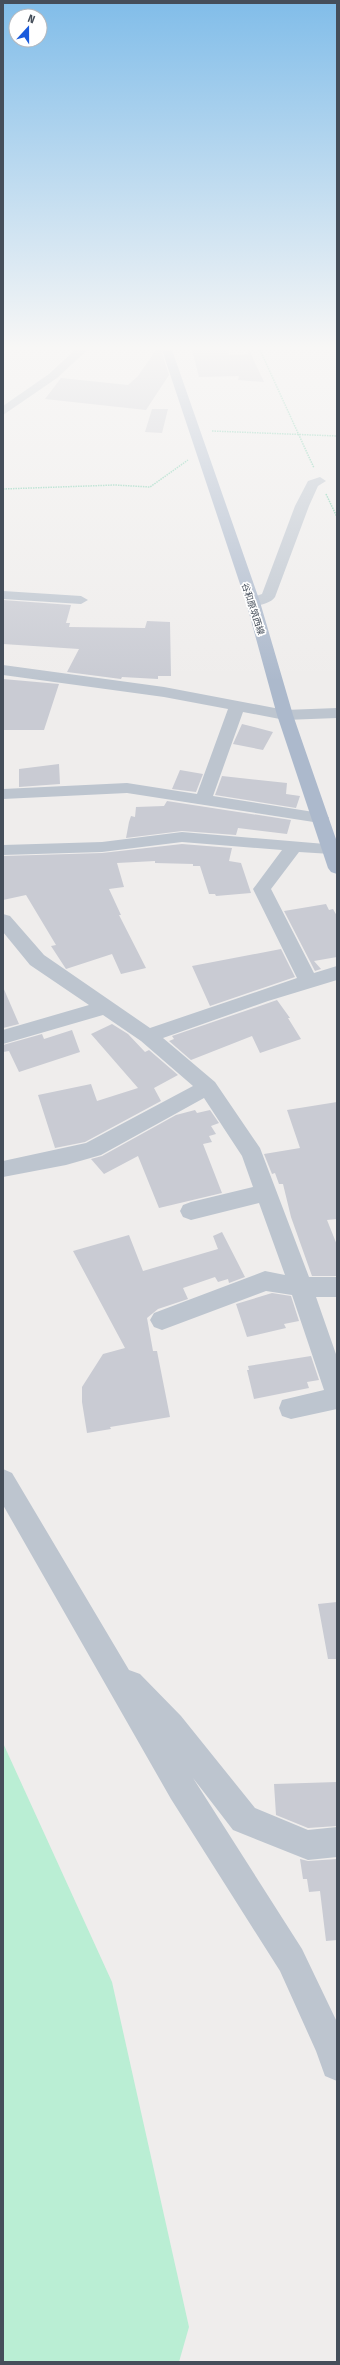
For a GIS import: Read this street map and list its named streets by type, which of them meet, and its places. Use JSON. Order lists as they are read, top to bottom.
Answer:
{
  "streets": {
    "main road": ["谷和原筑西線"]
  },
  "north": "top"
}
